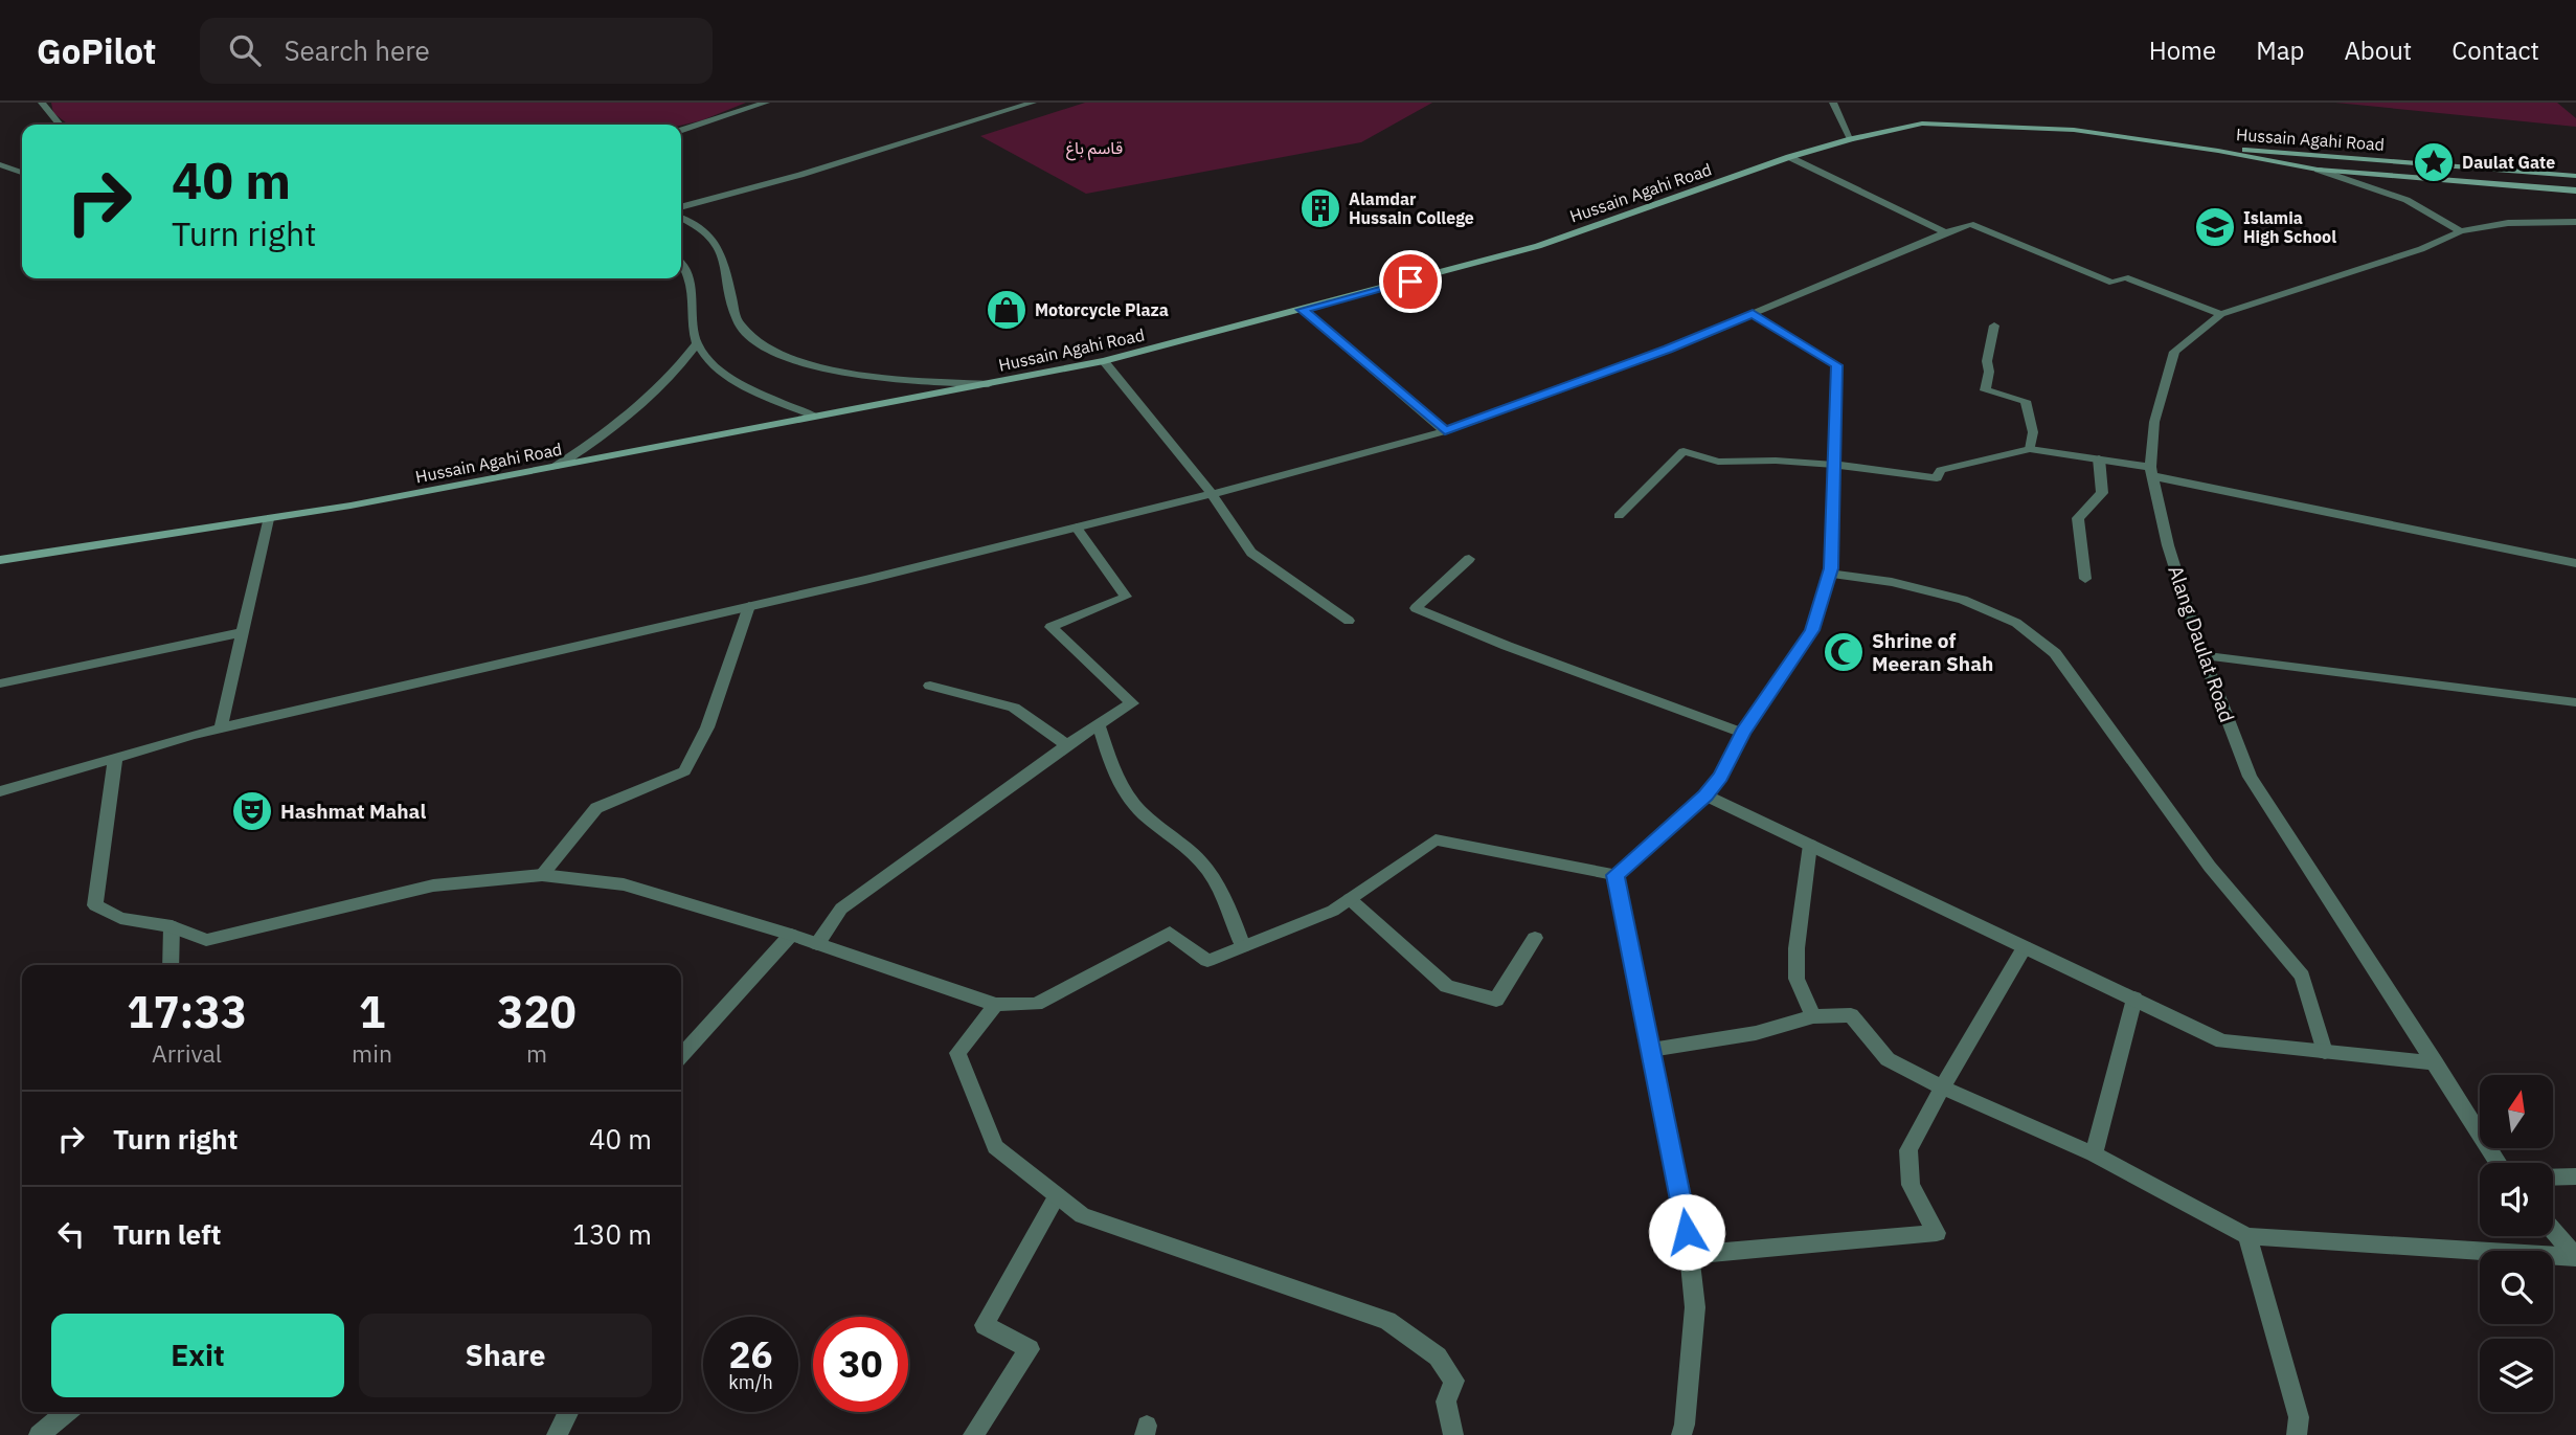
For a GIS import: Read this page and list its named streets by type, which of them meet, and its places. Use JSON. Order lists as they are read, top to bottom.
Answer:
{
  "streets": {
    "main road": ["Hussain Agahi Road"],
    "street": ["Alang Daulat Road"]
  },
  "parks": ["قاسم باغ"],
  "places": {
    "place": ["Daulat Gate"],
    "building": ["Alamdar Hussain College"],
    "school or university": ["Islamia High School"],
    "shop": ["Motorcycle Plaza"],
    "mosque": ["Shrine of Meeran Shah"],
    "theatre": ["Hashmat Mahal"]
  },
  "north": "top",
  "page": {
    "header": "GoPilot",
    "search": "Search here",
    "nav": [
      "Home",
      "Map",
      "About",
      "Contact"
    ],
    "turn": ["40 m", "Turn right"],
    "eta": [
      "17:33",
      "Arrival",
      "1",
      "min",
      "320",
      "m"
    ],
    "list": [
      {
        "name": "Turn right",
        "value": "40 m"
      },
      {
        "name": "Turn left",
        "value": "130 m"
      }
    ],
    "buttons": ["Exit", "Share"],
    "speed": "26 km/h",
    "limit": "30"
  }
}
